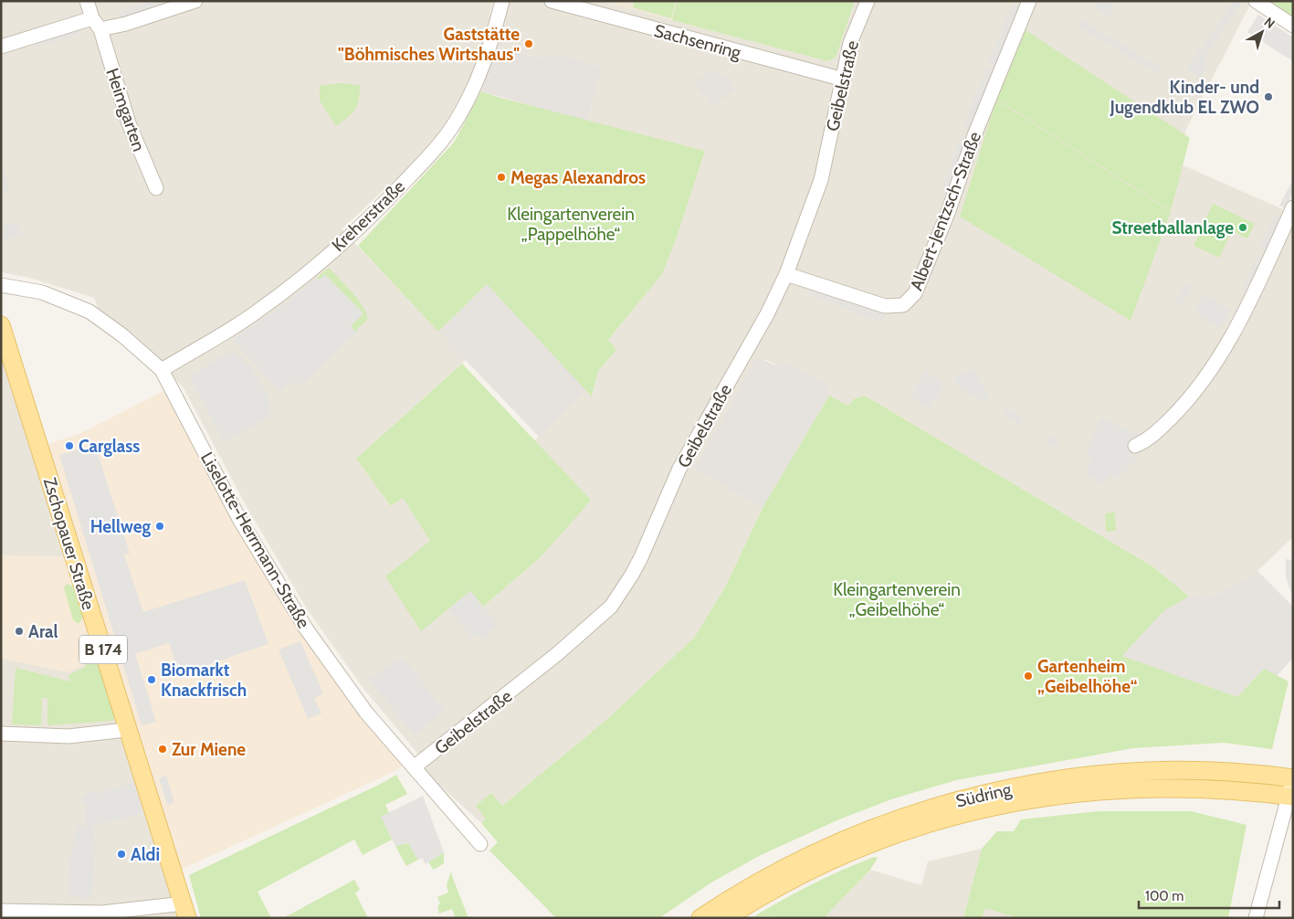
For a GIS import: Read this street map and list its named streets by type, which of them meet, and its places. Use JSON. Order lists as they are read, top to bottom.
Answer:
{
  "streets": {
    "main road": ["Zschopauer Straße", "B 174", "Südring"],
    "street": [
      "Sachsenring",
      "Geibelstraße",
      "Heimgarten",
      "Albert-Jentzsch-Straße",
      "Kreherstraße",
      "Liselotte-Herrmann-Straße"
    ]
  },
  "crossings": [
    ["Sachsenring", "Geibelstraße"],
    ["Geibelstraße", "Albert-Jentzsch-Straße"],
    ["Geibelstraße", "Liselotte-Herrmann-Straße"],
    ["Kreherstraße", "Liselotte-Herrmann-Straße"]
  ],
  "parks": ["Kleingartenverein „Pappelhöhe“", "Kleingartenverein „Geibelhöhe“"],
  "places": [
    "Gaststätte \"Böhmisches Wirtshaus\"",
    "Kinder- und Jugendklub EL ZWO",
    "Megas Alexandros",
    "Streetballanlage",
    "Carglass",
    "Hellweg",
    "Aral",
    "Gartenheim „Geibelhöhe“",
    "Biomarkt Knackfrisch",
    "Zur Miene",
    "Aldi"
  ],
  "scale_bar": "100 m",
  "north": "top right"
}
